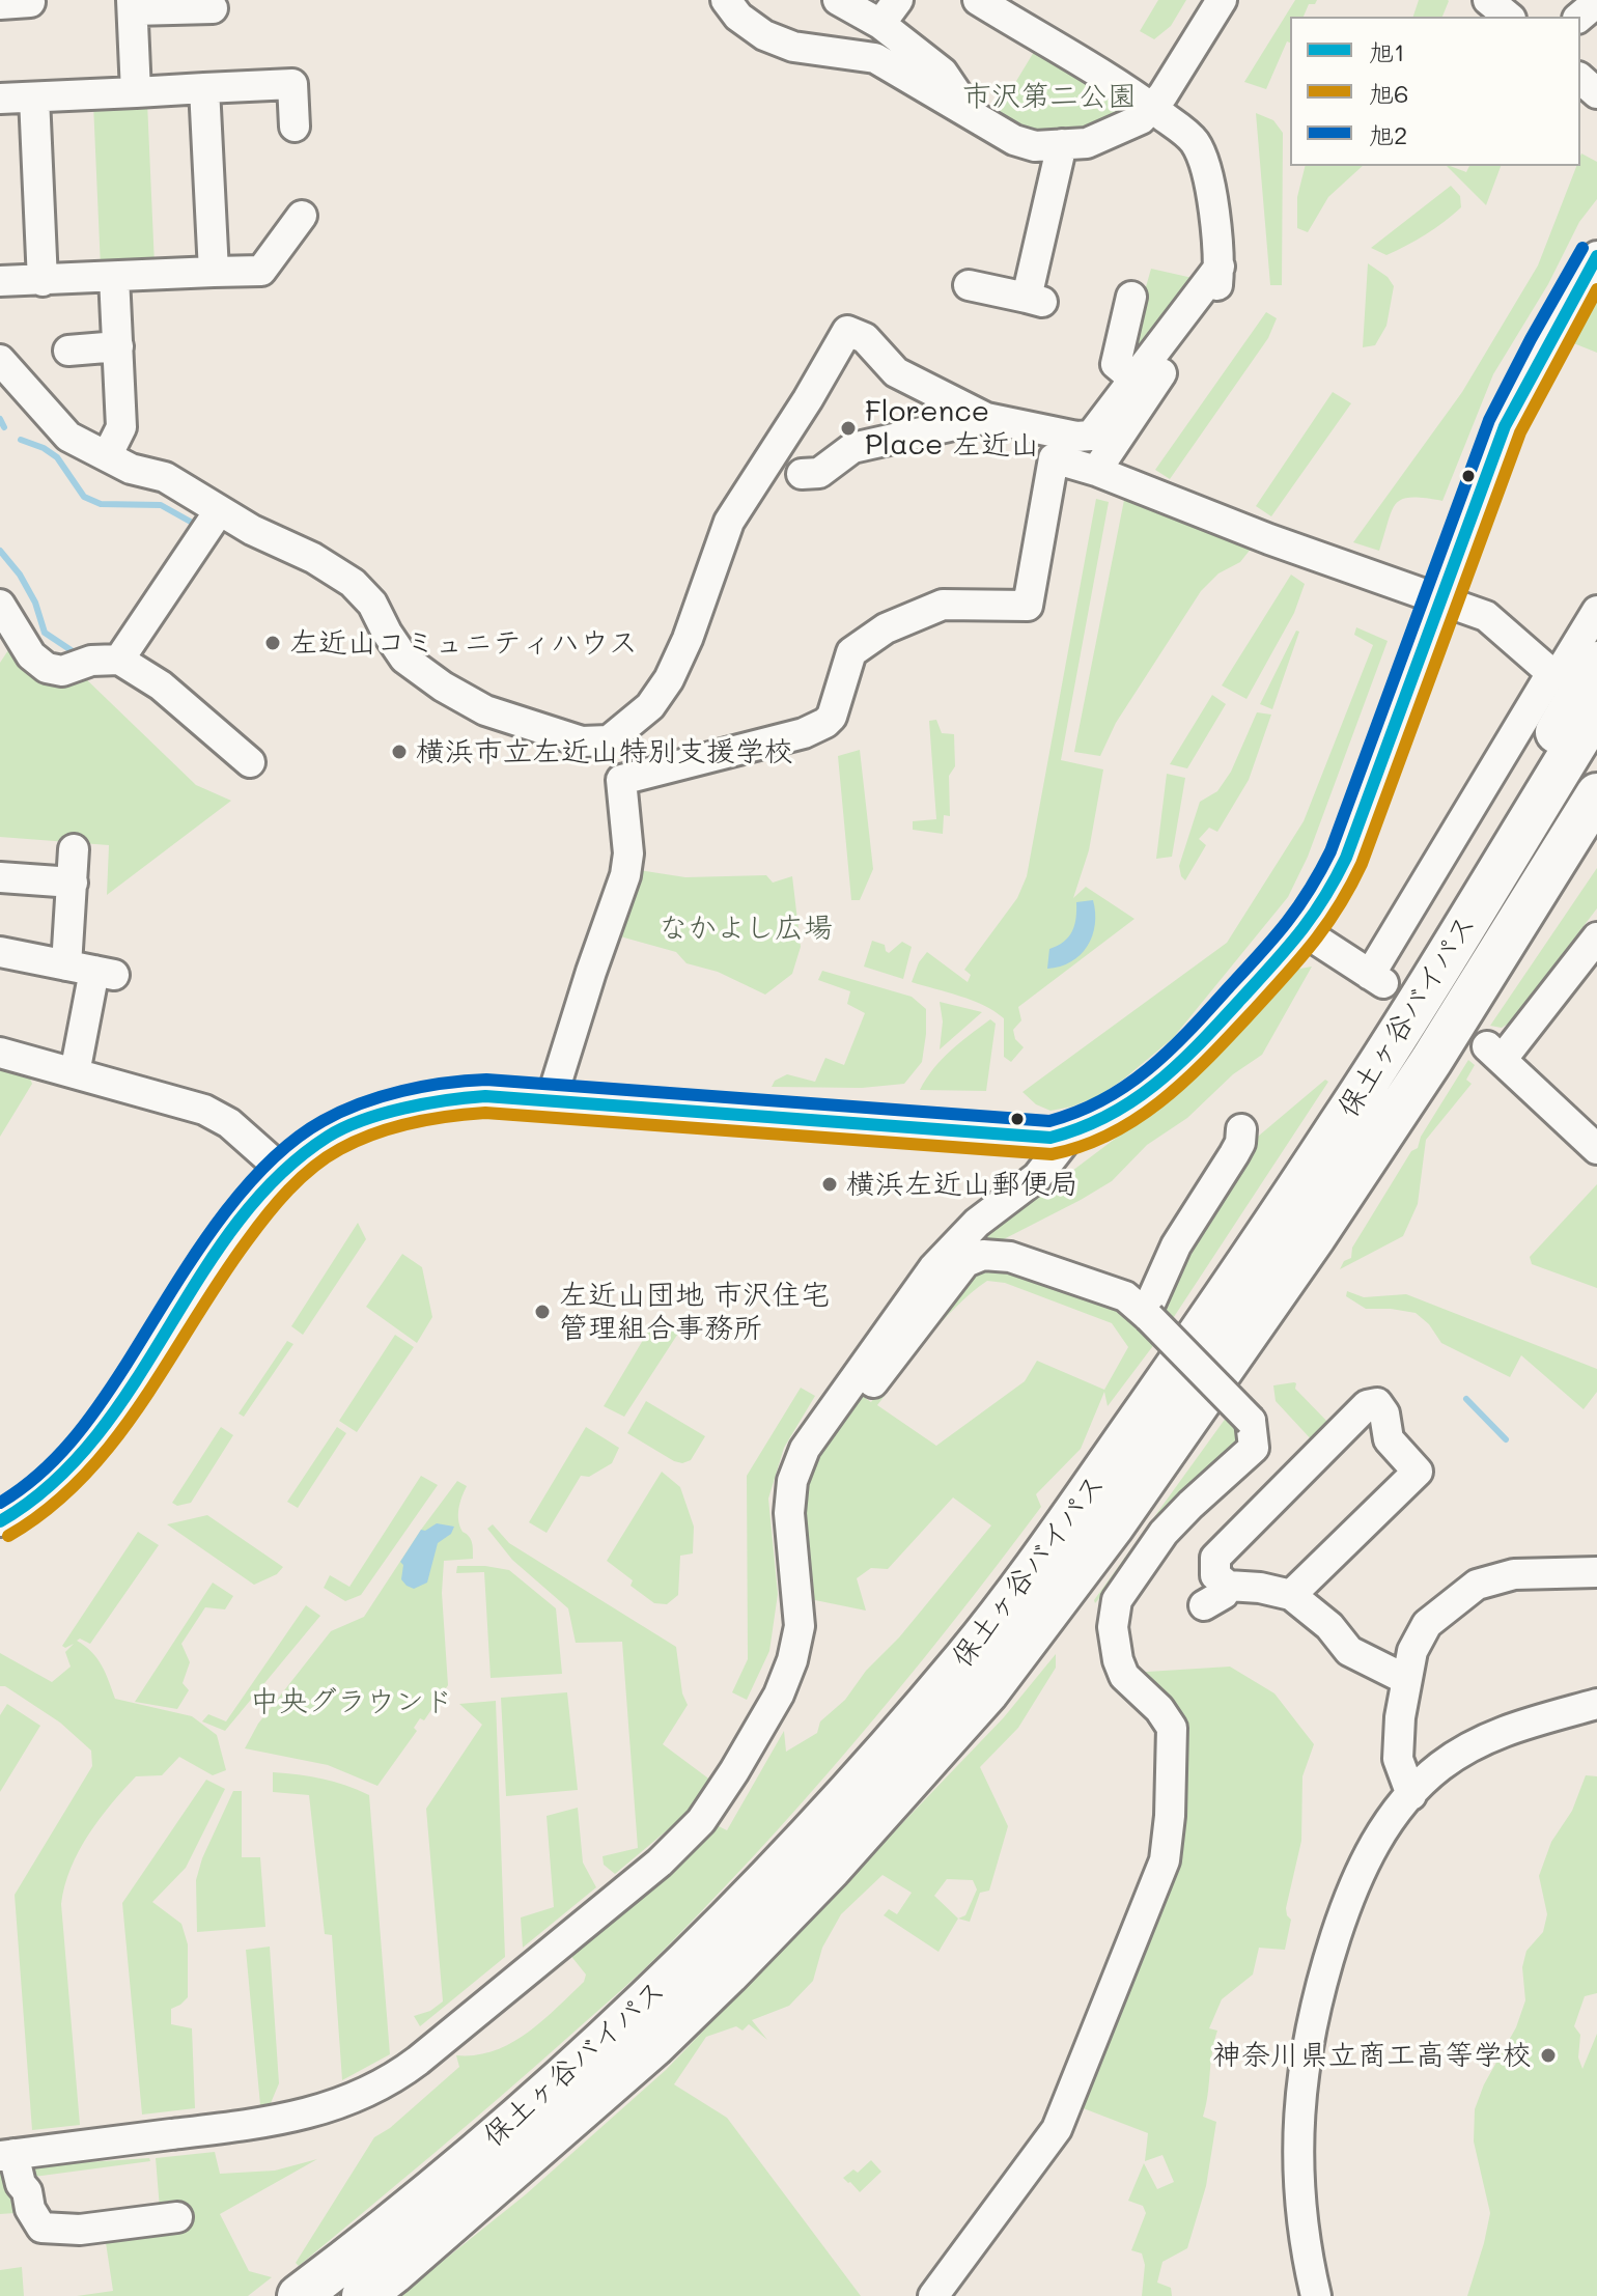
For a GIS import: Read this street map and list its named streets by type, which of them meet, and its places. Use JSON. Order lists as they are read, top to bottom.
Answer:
{
  "streets": {
    "highway": ["保土ヶ谷バイパス"]
  },
  "parks": ["市沢第二公園", "なかよし広場", "中央グラウンド"],
  "places": [
    "Florence Place 左近山",
    "左近山コミュニティハウス",
    "横浜市立左近山特別支援学校",
    "横浜左近山郵便局",
    "左近山団地 市沢住宅 管理組合事務所",
    "神奈川県立商工高等学校"
  ],
  "lines": ["transit line 旭2", "transit line 旭1", "transit line 旭6"],
  "legend": ["旭1", "旭6", "旭2"]
}
